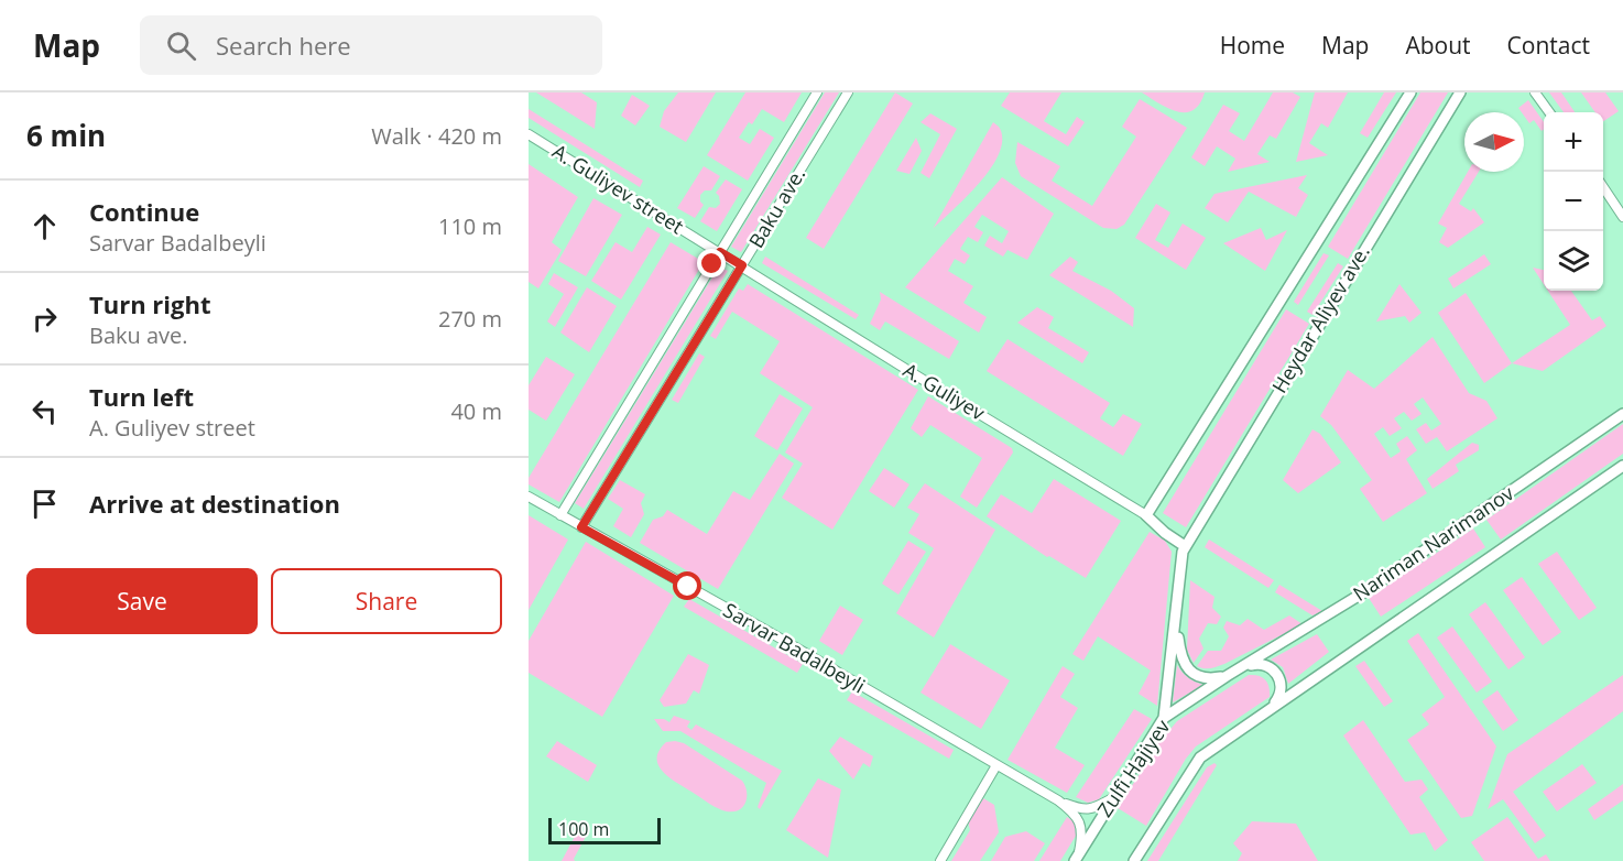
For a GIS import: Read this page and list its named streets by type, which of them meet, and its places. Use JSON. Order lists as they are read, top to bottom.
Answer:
{
  "streets": {
    "main road": ["Heydar Aliyev ave.", "Nariman Narimanov", "Zulfi Hajiyev"],
    "street": [
      "A. Guliyev street",
      "Baku ave.",
      "A. Guliyev",
      "Sarvar Badalbeyli"
    ]
  },
  "crossings": [
    ["A. Guliyev street", "Baku ave."],
    ["A. Guliyev street", "A. Guliyev"],
    ["Baku ave.", "A. Guliyev"],
    ["Baku ave.", "Sarvar Badalbeyli"],
    ["Heydar Aliyev ave.", "A. Guliyev"],
    ["Nariman Narimanov", "Zulfi Hajiyev"]
  ],
  "scale_bar": "100 m",
  "north": "right",
  "page": {
    "header": "Map",
    "search": "Search here",
    "nav": [
      "Home",
      "Map",
      "About",
      "Contact"
    ],
    "heading": ["6 min", "Walk · 420 m"],
    "map_buttons": ["+", "−"],
    "list": [
      ["Continue", "Sarvar Badalbeyli", "110 m"],
      ["Turn right", "Baku ave.", "270 m"],
      ["Turn left", "A. Guliyev street", "40 m"],
      "Arrive at destination"
    ],
    "buttons": ["Save", "Share"],
    "scale": "100 m"
  }
}
